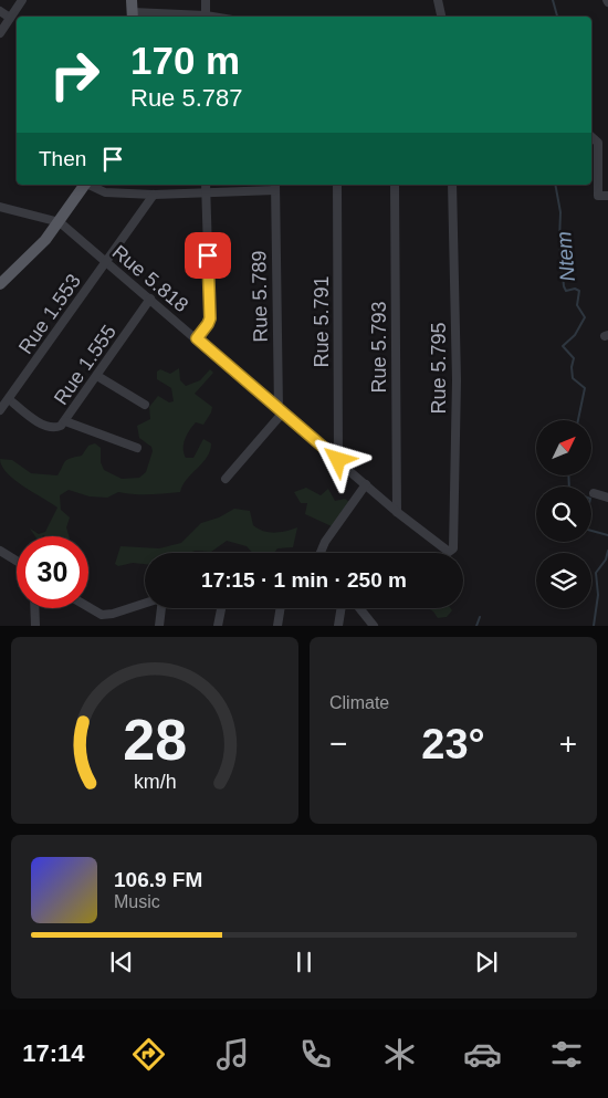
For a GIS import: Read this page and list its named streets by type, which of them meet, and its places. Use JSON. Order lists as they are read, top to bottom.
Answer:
{
  "streets": {
    "street": [
      "Rue 5.818",
      "Rue 5.789",
      "Rue 1.553",
      "Rue 5.791",
      "Rue 5.793",
      "Rue 1.555",
      "Rue 5.795"
    ]
  },
  "crossings": [
    ["Rue 5.818", "Rue 5.789"],
    ["Rue 5.818", "Rue 1.553"],
    ["Rue 5.818", "Rue 5.791"],
    ["Rue 5.818", "Rue 5.793"],
    ["Rue 5.818", "Rue 1.555"],
    ["Rue 5.818", "Rue 5.795"],
    ["Rue 1.553", "Rue 1.555"]
  ],
  "water": ["Ntem"],
  "north": "top right",
  "page": {
    "turn": ["170 m", "Rue 5.787"],
    "then": "Then",
    "limit": "30",
    "trip": "17:15 · 1 min · 250 m",
    "tile": "Climate",
    "heat": ["−", "23°", "+"],
    "song": ["106.9 FM", "Music"],
    "tabs": "17:14",
    "gauge": ["28", "km/h"]
  }
}
